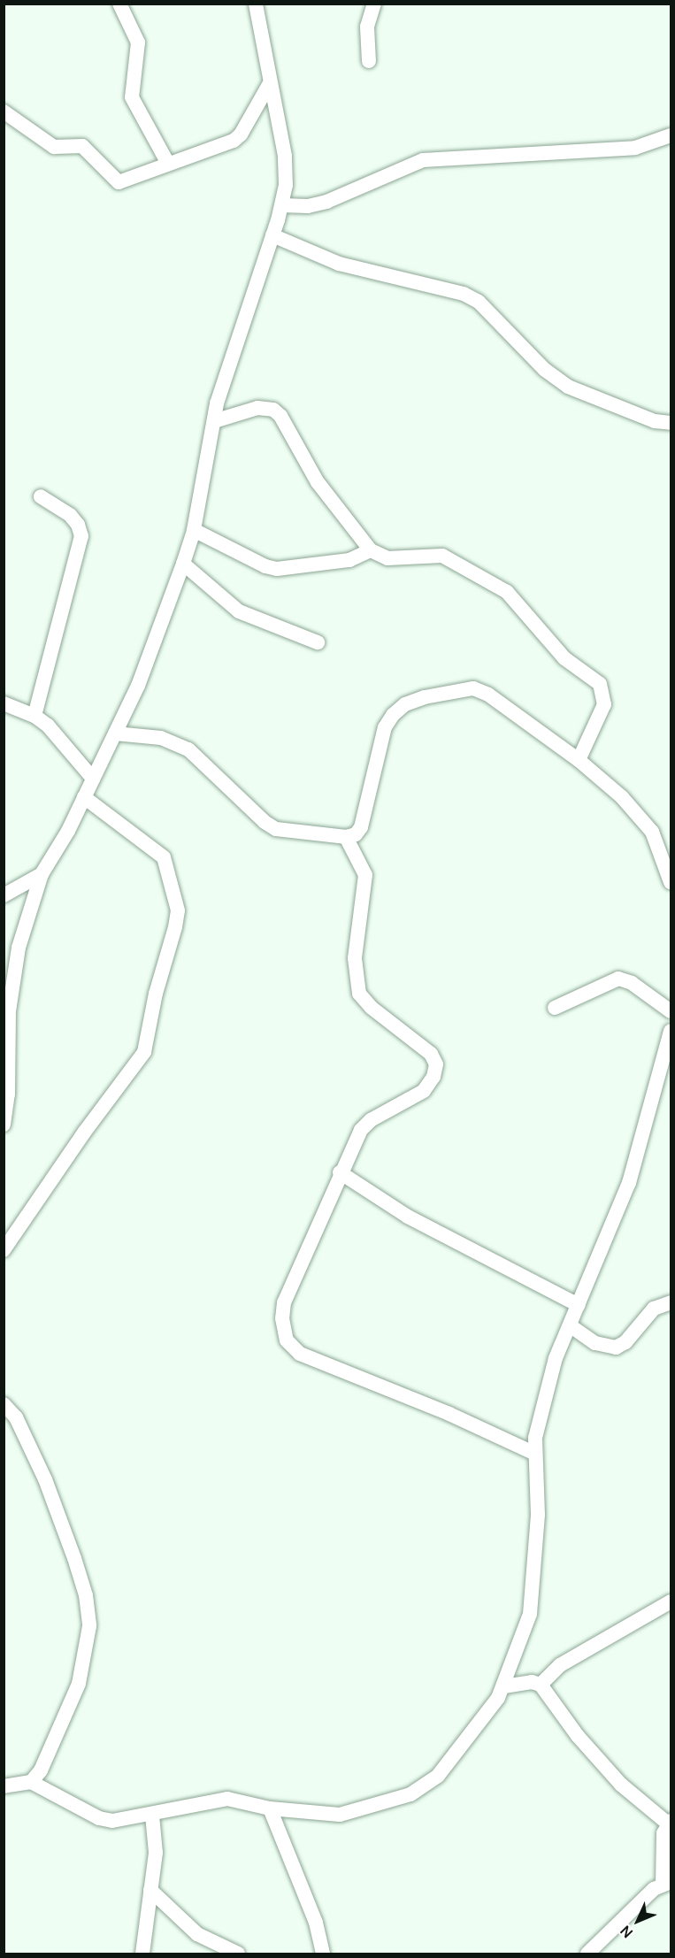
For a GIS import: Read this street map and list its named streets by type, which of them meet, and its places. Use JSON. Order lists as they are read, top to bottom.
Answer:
{
  "north": "bottom left"
}
